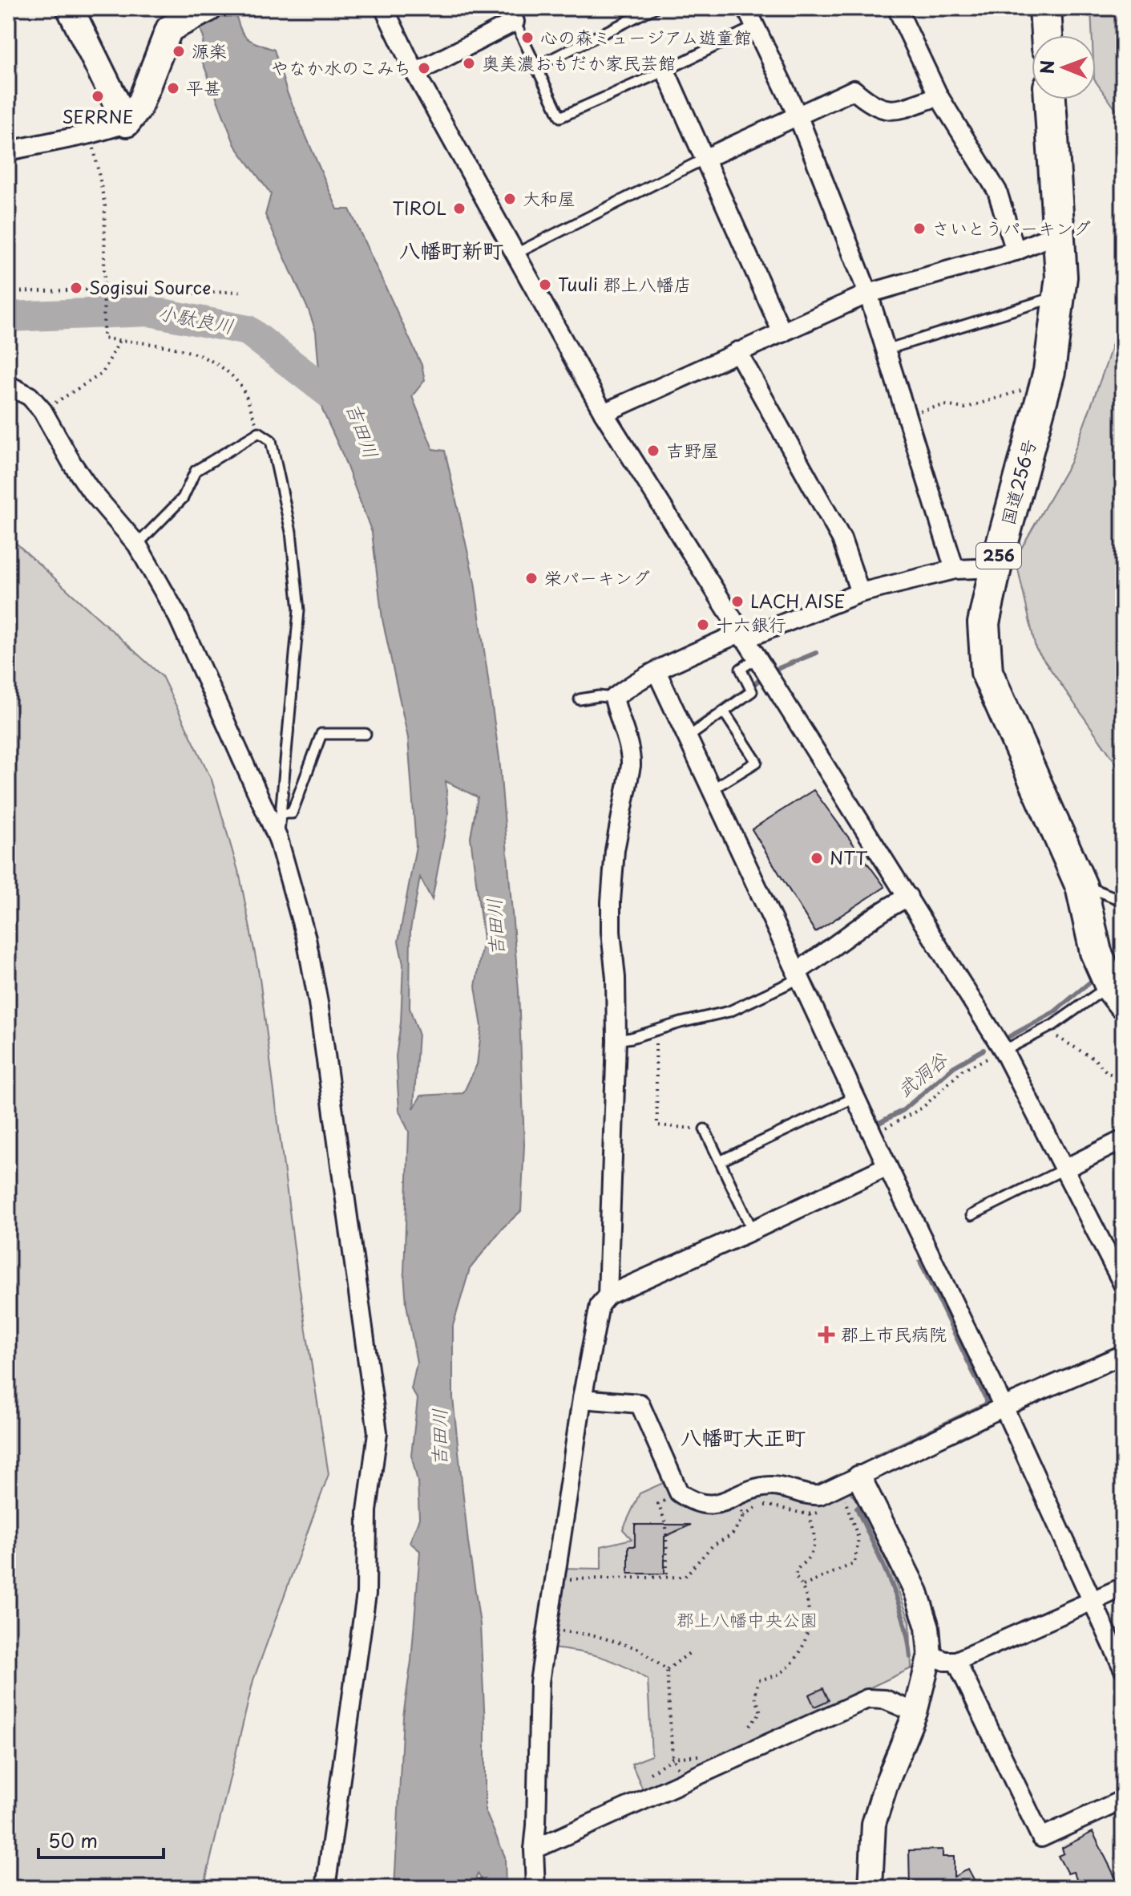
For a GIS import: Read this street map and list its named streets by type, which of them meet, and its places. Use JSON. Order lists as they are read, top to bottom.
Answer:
{
  "streets": {
    "highway": ["国道256号", "256"]
  },
  "districts": ["八幡町新町", "八幡町大正町"],
  "water": ["小駄良川", "吉田川", "武洞谷"],
  "parks": ["郡上八幡中央公園"],
  "places": {
    "other": [
      "心の森ミュージアム遊童館",
      "源楽",
      "奥美濃おもだか家民芸館",
      "やなか水のこみち",
      "平甚",
      "SERRNE",
      "大和屋",
      "TIROL",
      "さいとうパーキング",
      "Tuuli 郡上八幡店",
      "Sogisui Source",
      "吉野屋",
      "栄パーキング",
      "LACH AISE",
      "十六銀行",
      "NTT"
    ],
    "health": ["郡上市民病院"]
  },
  "scale_bar": "50 m",
  "north": "left"
}
